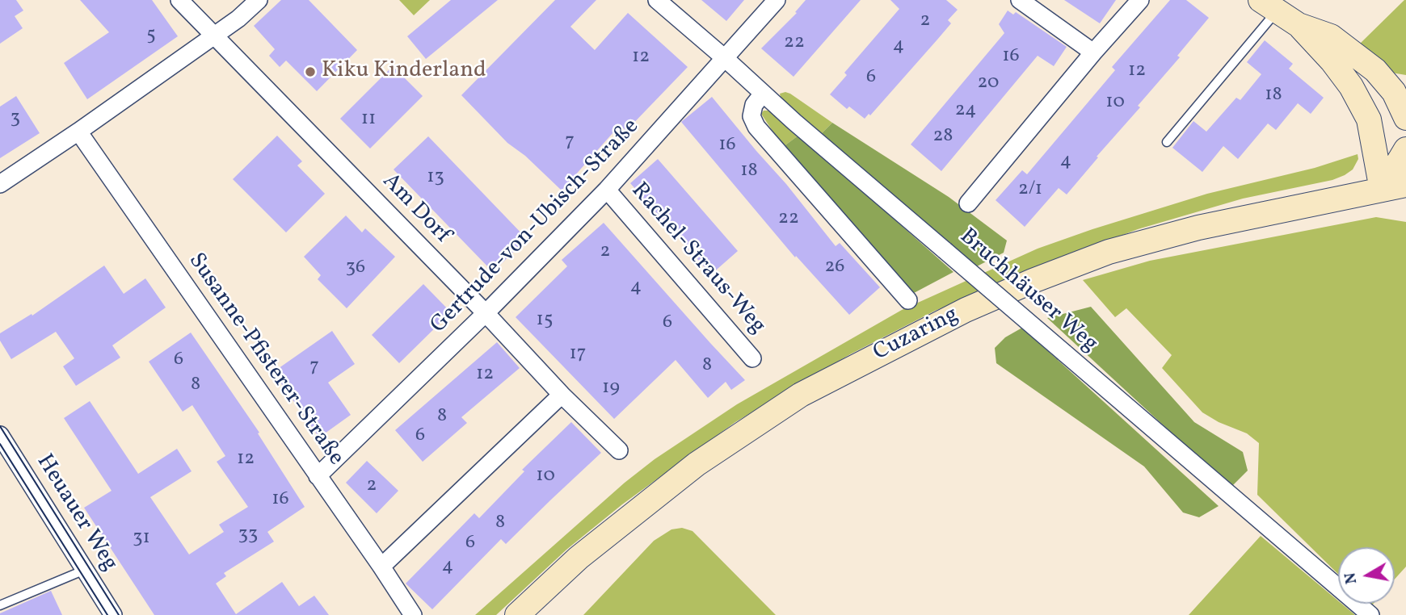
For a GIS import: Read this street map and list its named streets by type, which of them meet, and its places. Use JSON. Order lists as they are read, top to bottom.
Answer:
{
  "streets": {
    "main road": ["Cuzaring"],
    "street": [
      "Am Dorf",
      "Gertrude-von-Ubisch-Straße",
      "Rachel-Straus-Weg",
      "Bruchhäuser Weg",
      "Susanne-Pfisterer-Straße",
      "Heuauer Weg"
    ]
  },
  "crossings": [
    ["Am Dorf", "Gertrude-von-Ubisch-Straße"],
    ["Gertrude-von-Ubisch-Straße", "Rachel-Straus-Weg"],
    ["Gertrude-von-Ubisch-Straße", "Bruchhäuser Weg"],
    ["Gertrude-von-Ubisch-Straße", "Susanne-Pfisterer-Straße"]
  ],
  "places": ["Kiku Kinderland"],
  "house_numbers": [
    "2",
    "5",
    "22",
    "4",
    "16",
    "12",
    "12",
    "6",
    "20",
    "18",
    "10",
    "24",
    "3",
    "11",
    "28",
    "7",
    "16",
    "4",
    "18",
    "13",
    "2/1",
    "22",
    "2",
    "26",
    "36",
    "4",
    "15",
    "6",
    "17",
    "6",
    "8",
    "7",
    "12",
    "8",
    "19",
    "8",
    "6",
    "12",
    "10",
    "2",
    "16",
    "8",
    "33",
    "31",
    "6",
    "4"
  ],
  "north": "left"
}
